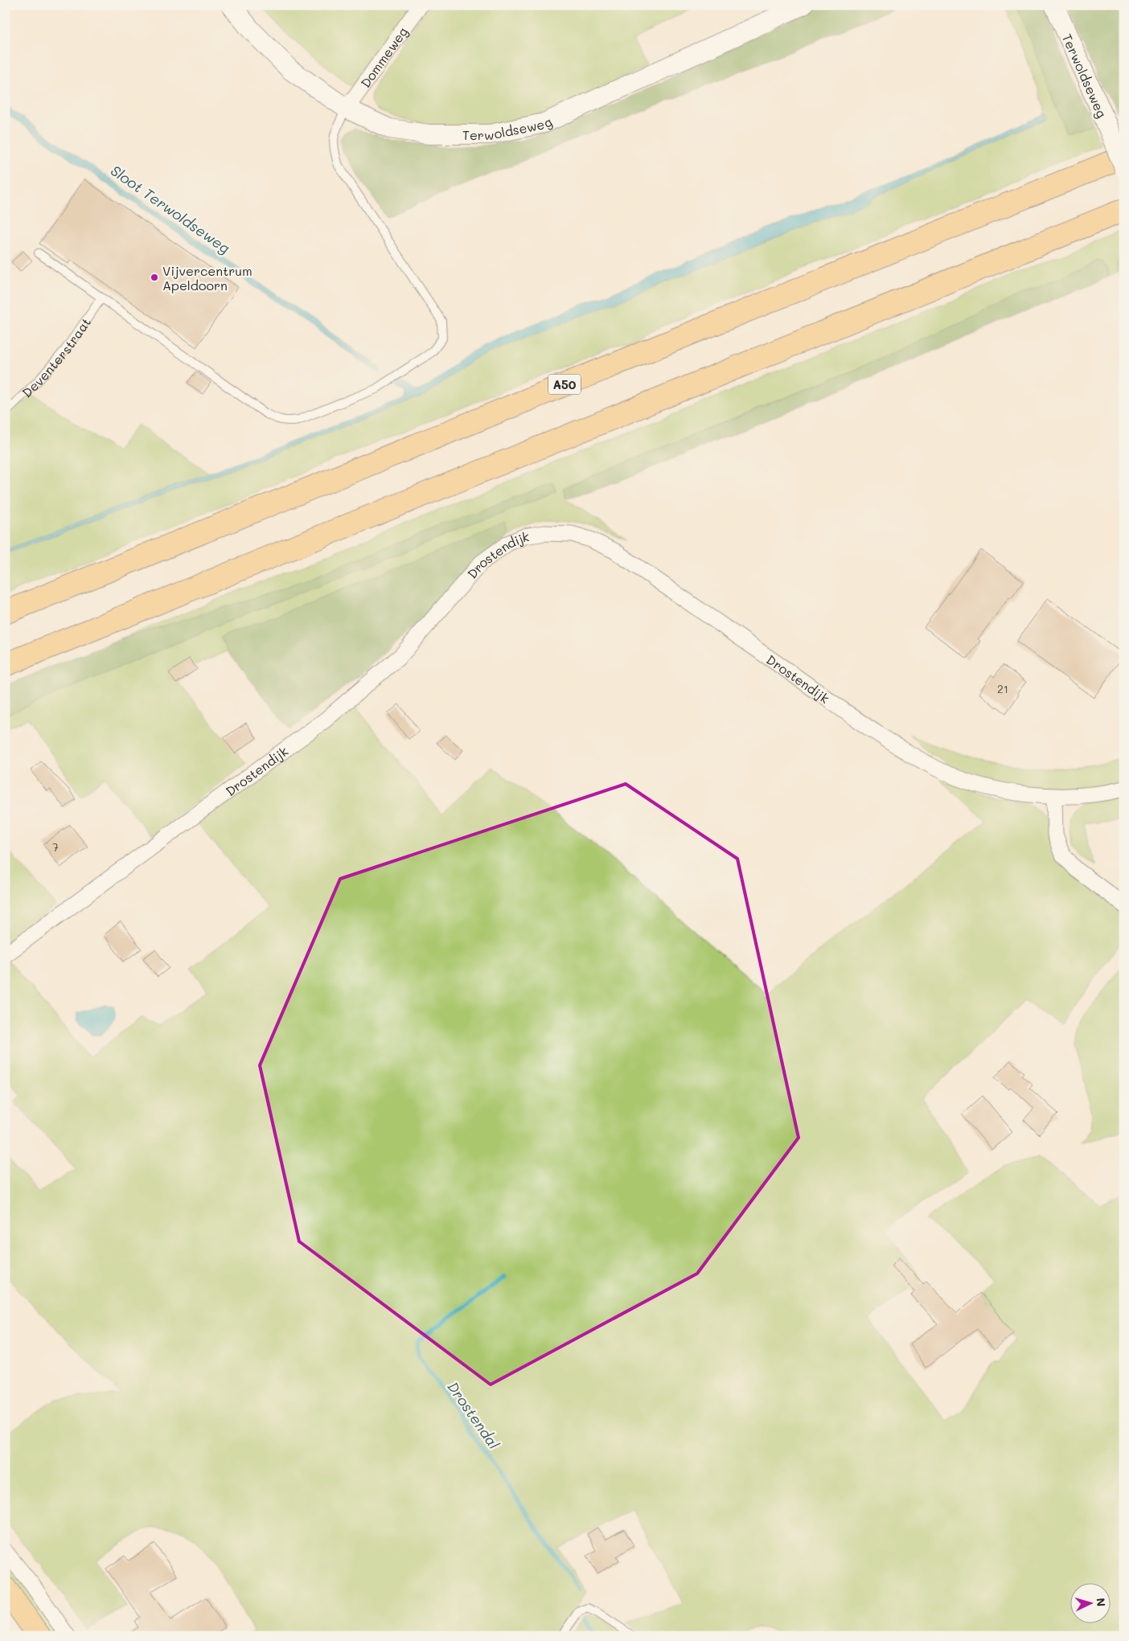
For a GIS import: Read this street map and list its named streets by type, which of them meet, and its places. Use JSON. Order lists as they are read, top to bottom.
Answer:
{
  "streets": {
    "main road": ["A50"],
    "street": ["Dommeweg", "Terwoldseweg", "Drostendijk"],
    "lane": ["Deventerstraat"]
  },
  "crossings": [
    ["Dommeweg", "Terwoldseweg"]
  ],
  "water": ["Sloot Terwoldseweg", "Drostendal"],
  "places": ["Vijvercentrum Apeldoorn"],
  "house_numbers": ["21", "7"],
  "north": "right"
}
